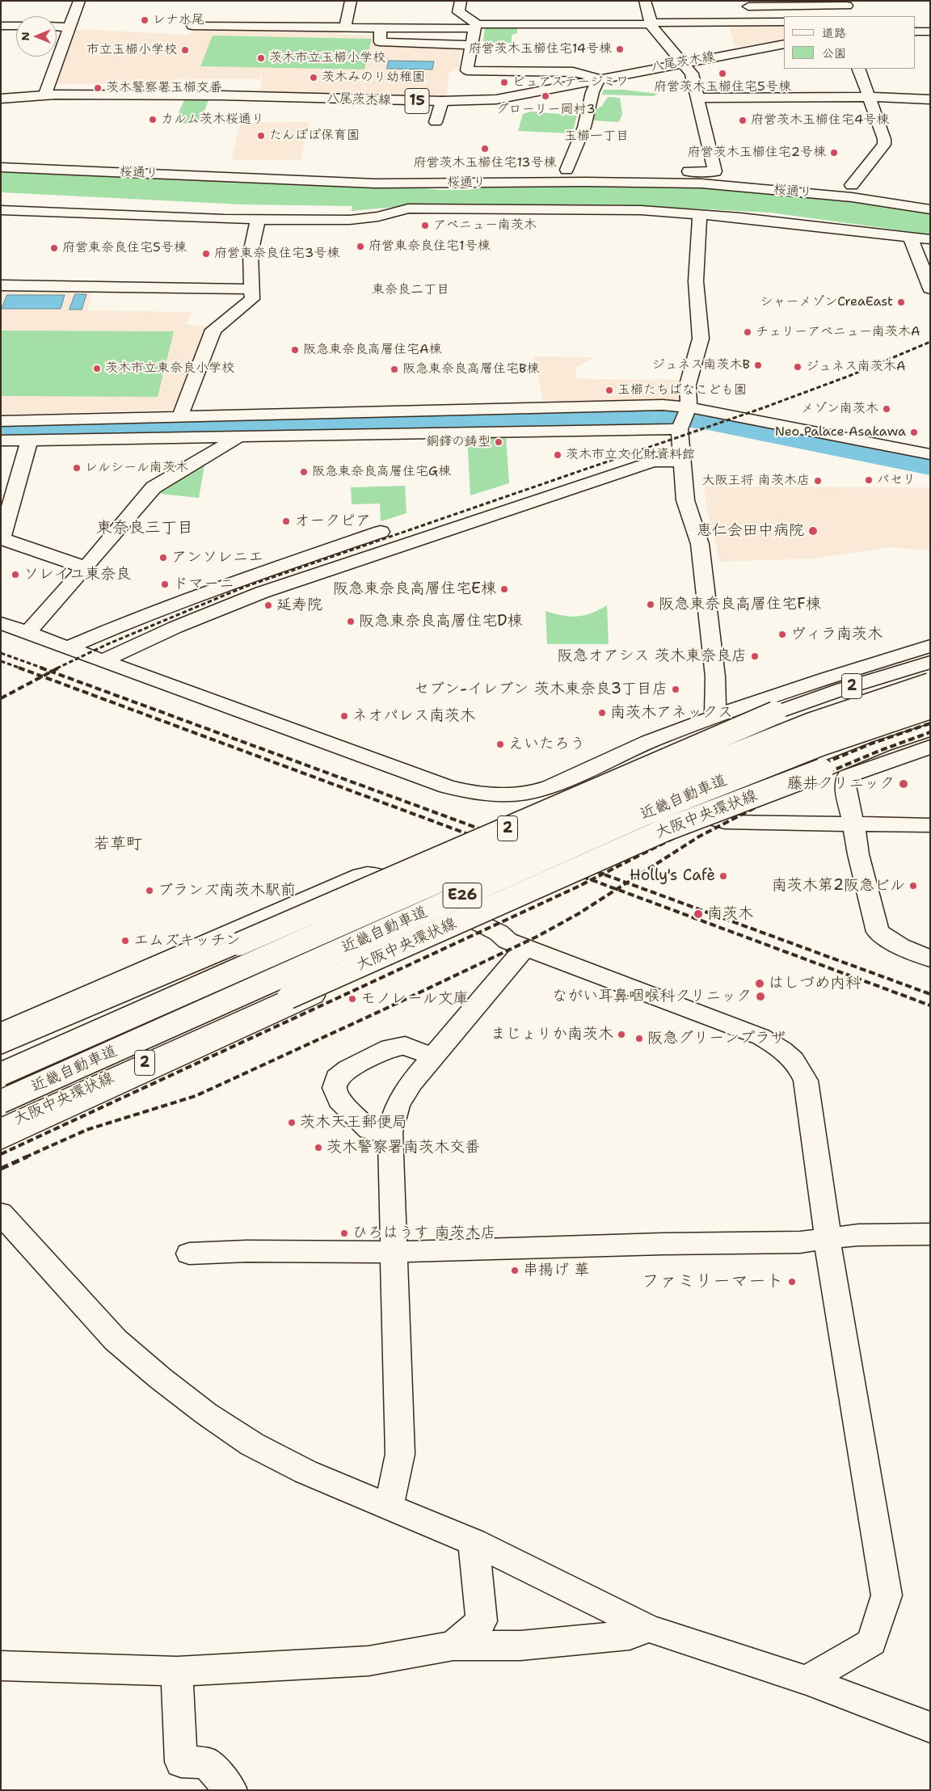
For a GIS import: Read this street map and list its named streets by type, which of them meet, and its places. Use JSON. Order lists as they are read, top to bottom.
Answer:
{
  "streets": {
    "main road": [
      "八尾茨木線",
      "15",
      "桜通り",
      "2",
      "近畿自動車道",
      "大阪中央環状線",
      "E26"
    ]
  },
  "districts": [
    "玉櫛一丁目",
    "東奈良二丁目",
    "東奈良三丁目",
    "若草町"
  ],
  "places": [
    "レナ水尾",
    "府営茨木玉櫛住宅14号棟",
    "市立玉櫛小学校",
    "茨木市立玉櫛小学校",
    "府営茨木玉櫛住宅5号棟",
    "茨木みのり幼稚園",
    "ピュアステージミワ",
    "茨木警察署玉櫛交番",
    "グローリー岡村3",
    "カルム茨木桜通り",
    "府営茨木玉櫛住宅4号棟",
    "たんぽぽ保育園",
    "府営茨木玉櫛住宅13号棟",
    "府営茨木玉櫛住宅2号棟",
    "アベニュー南茨木",
    "府営東奈良住宅1号棟",
    "府営東奈良住宅5号棟",
    "府営東奈良住宅3号棟",
    "シャーメゾンCreaEast",
    "チェリーアベニュー南茨木A",
    "阪急東奈良高層住宅A棟",
    "ジュネス南茨木B",
    "ジュネス南茨木A",
    "茨木市立東奈良小学校",
    "阪急東奈良高層住宅B棟",
    "玉櫛たちばなこども園",
    "メゾン南茨木",
    "Neo Palace Asakawa",
    "銅鐸の鋳型",
    "茨木市立文化財資料館",
    "レルシール南茨木",
    "阪急東奈良高層住宅G棟",
    "パセリ",
    "大阪王将 南茨木店",
    "オークピア",
    "恵仁会田中病院",
    "アンソレニエ",
    "ソレイユ東奈良",
    "ドマーニ",
    "阪急東奈良高層住宅E棟",
    "阪急東奈良高層住宅F棟",
    "延寿院",
    "阪急東奈良高層住宅D棟",
    "ヴィラ南茨木",
    "阪急オアシス 茨木東奈良店",
    "セブン-イレブン 茨木東奈良3丁目店",
    "南茨木アネックス",
    "ネオパレス南茨木",
    "えいたろう",
    "藤井クリニック",
    "Holly's Cafè",
    "南茨木第2阪急ビル",
    "ブランズ南茨木駅前",
    "南茨木",
    "エムズキッチン",
    "はしづめ内科",
    "ながい耳鼻咽喉科クリニック",
    "モノレール文庫",
    "まじょりか南茨木",
    "阪急グリーンプラザ",
    "茨木天王郵便局",
    "茨木警察署南茨木交番",
    "ひろはうす 南茨木店",
    "串揚げ 華",
    "ファミリーマート"
  ],
  "legend": ["道路", "公園"],
  "north": "left"
}
